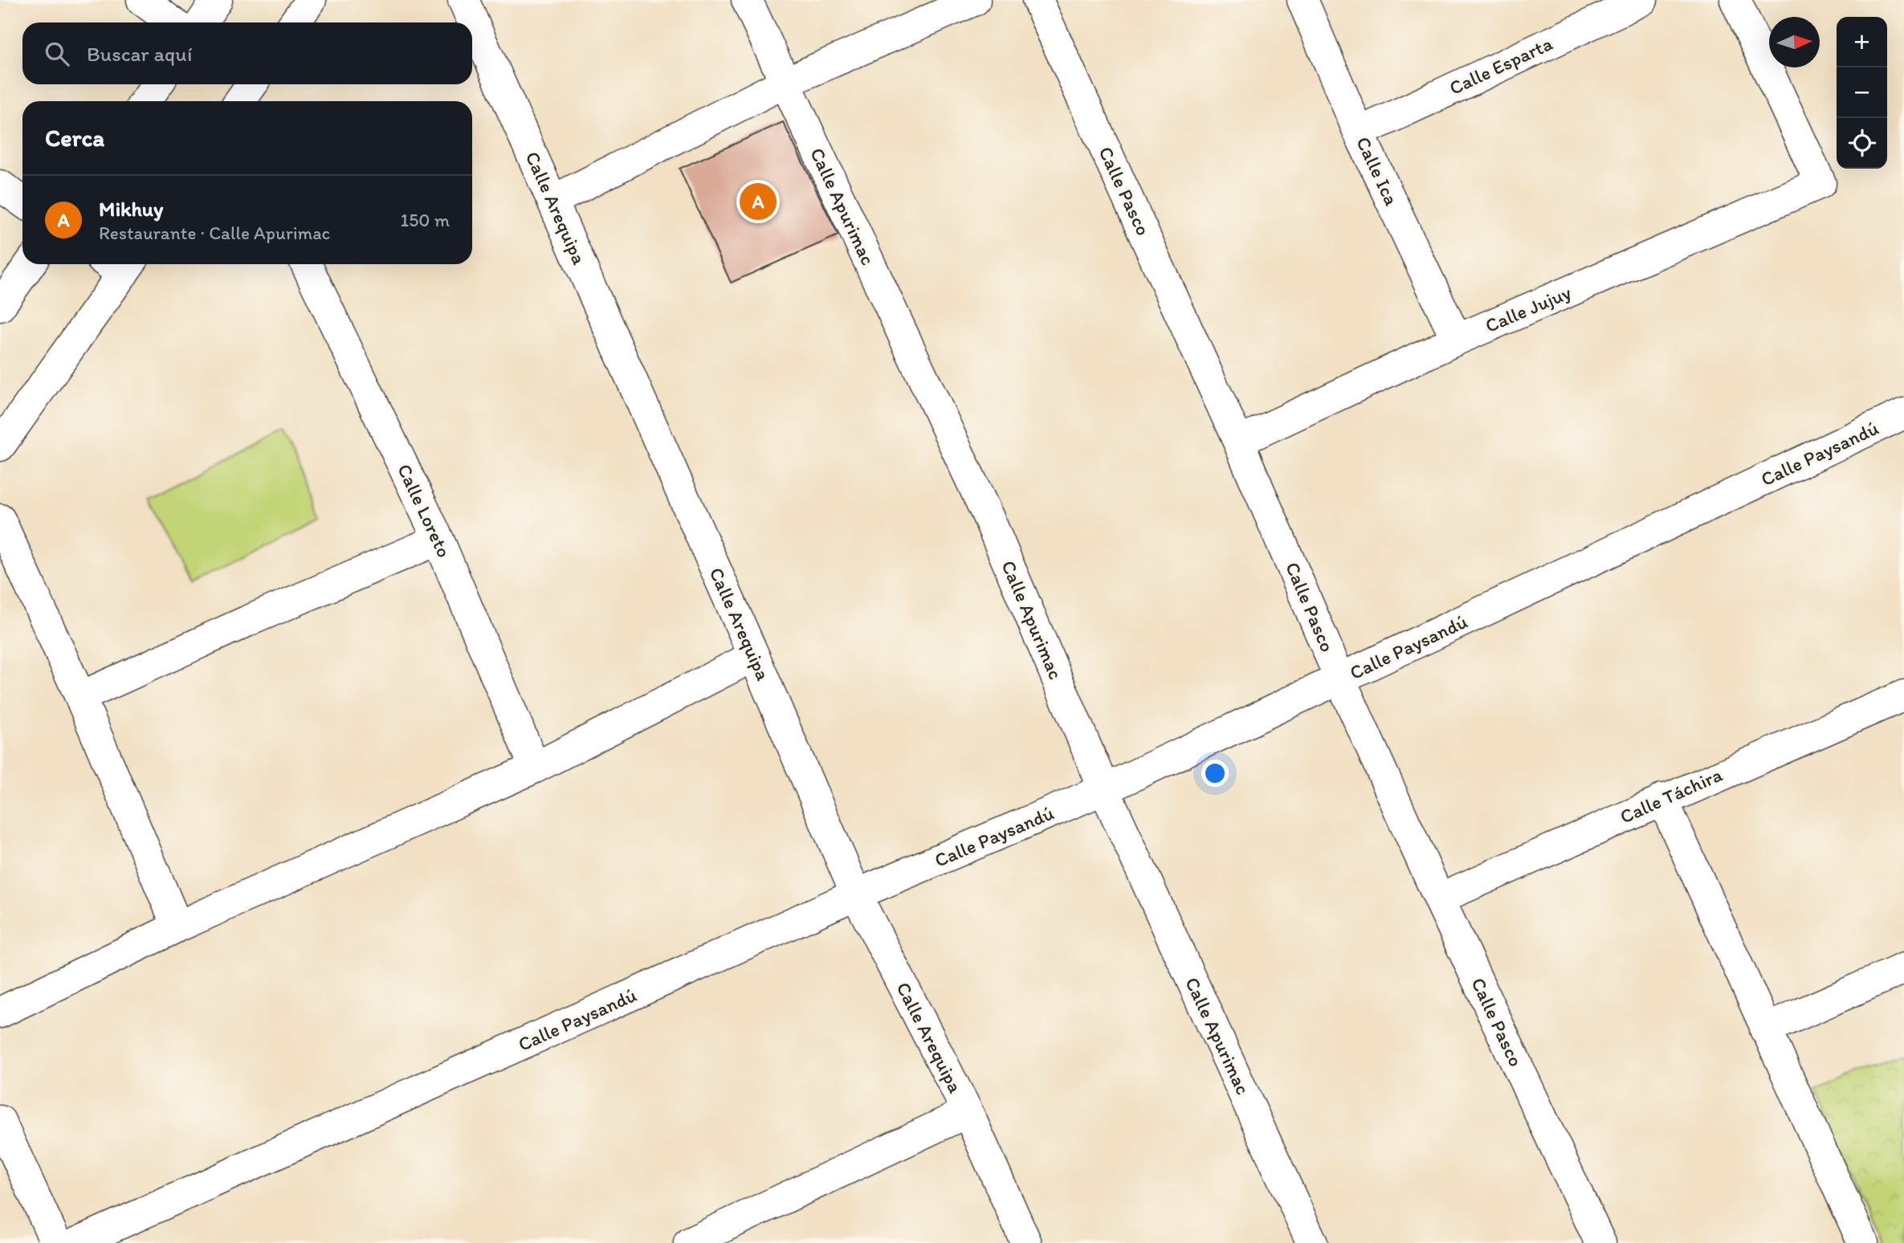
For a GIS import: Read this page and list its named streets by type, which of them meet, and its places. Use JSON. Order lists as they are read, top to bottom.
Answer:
{
  "streets": {
    "street": [
      "Calle Esparta",
      "Calle Ica",
      "Calle Pasco",
      "Calle Apurimac",
      "Calle Arequipa",
      "Calle Jujuy",
      "Calle Paysandú",
      "Calle Loreto",
      "Calle Táchira"
    ]
  },
  "crossings": [
    ["Calle Esparta", "Calle Ica"],
    ["Calle Ica", "Calle Jujuy"],
    ["Calle Pasco", "Calle Jujuy"],
    ["Calle Pasco", "Calle Paysandú"],
    ["Calle Pasco", "Calle Táchira"],
    ["Calle Apurimac", "Calle Paysandú"],
    ["Calle Arequipa", "Calle Paysandú"]
  ],
  "north": "right",
  "page": {
    "map_buttons": ["+", "−"],
    "search": "Buscar aquí",
    "heading": "Cerca",
    "list": [
      {
        "mark": "A",
        "name": "Mikhuy",
        "note": "Restaurante · Calle Apurimac",
        "value": "150 m"
      }
    ],
    "pins": "A"
  }
}
